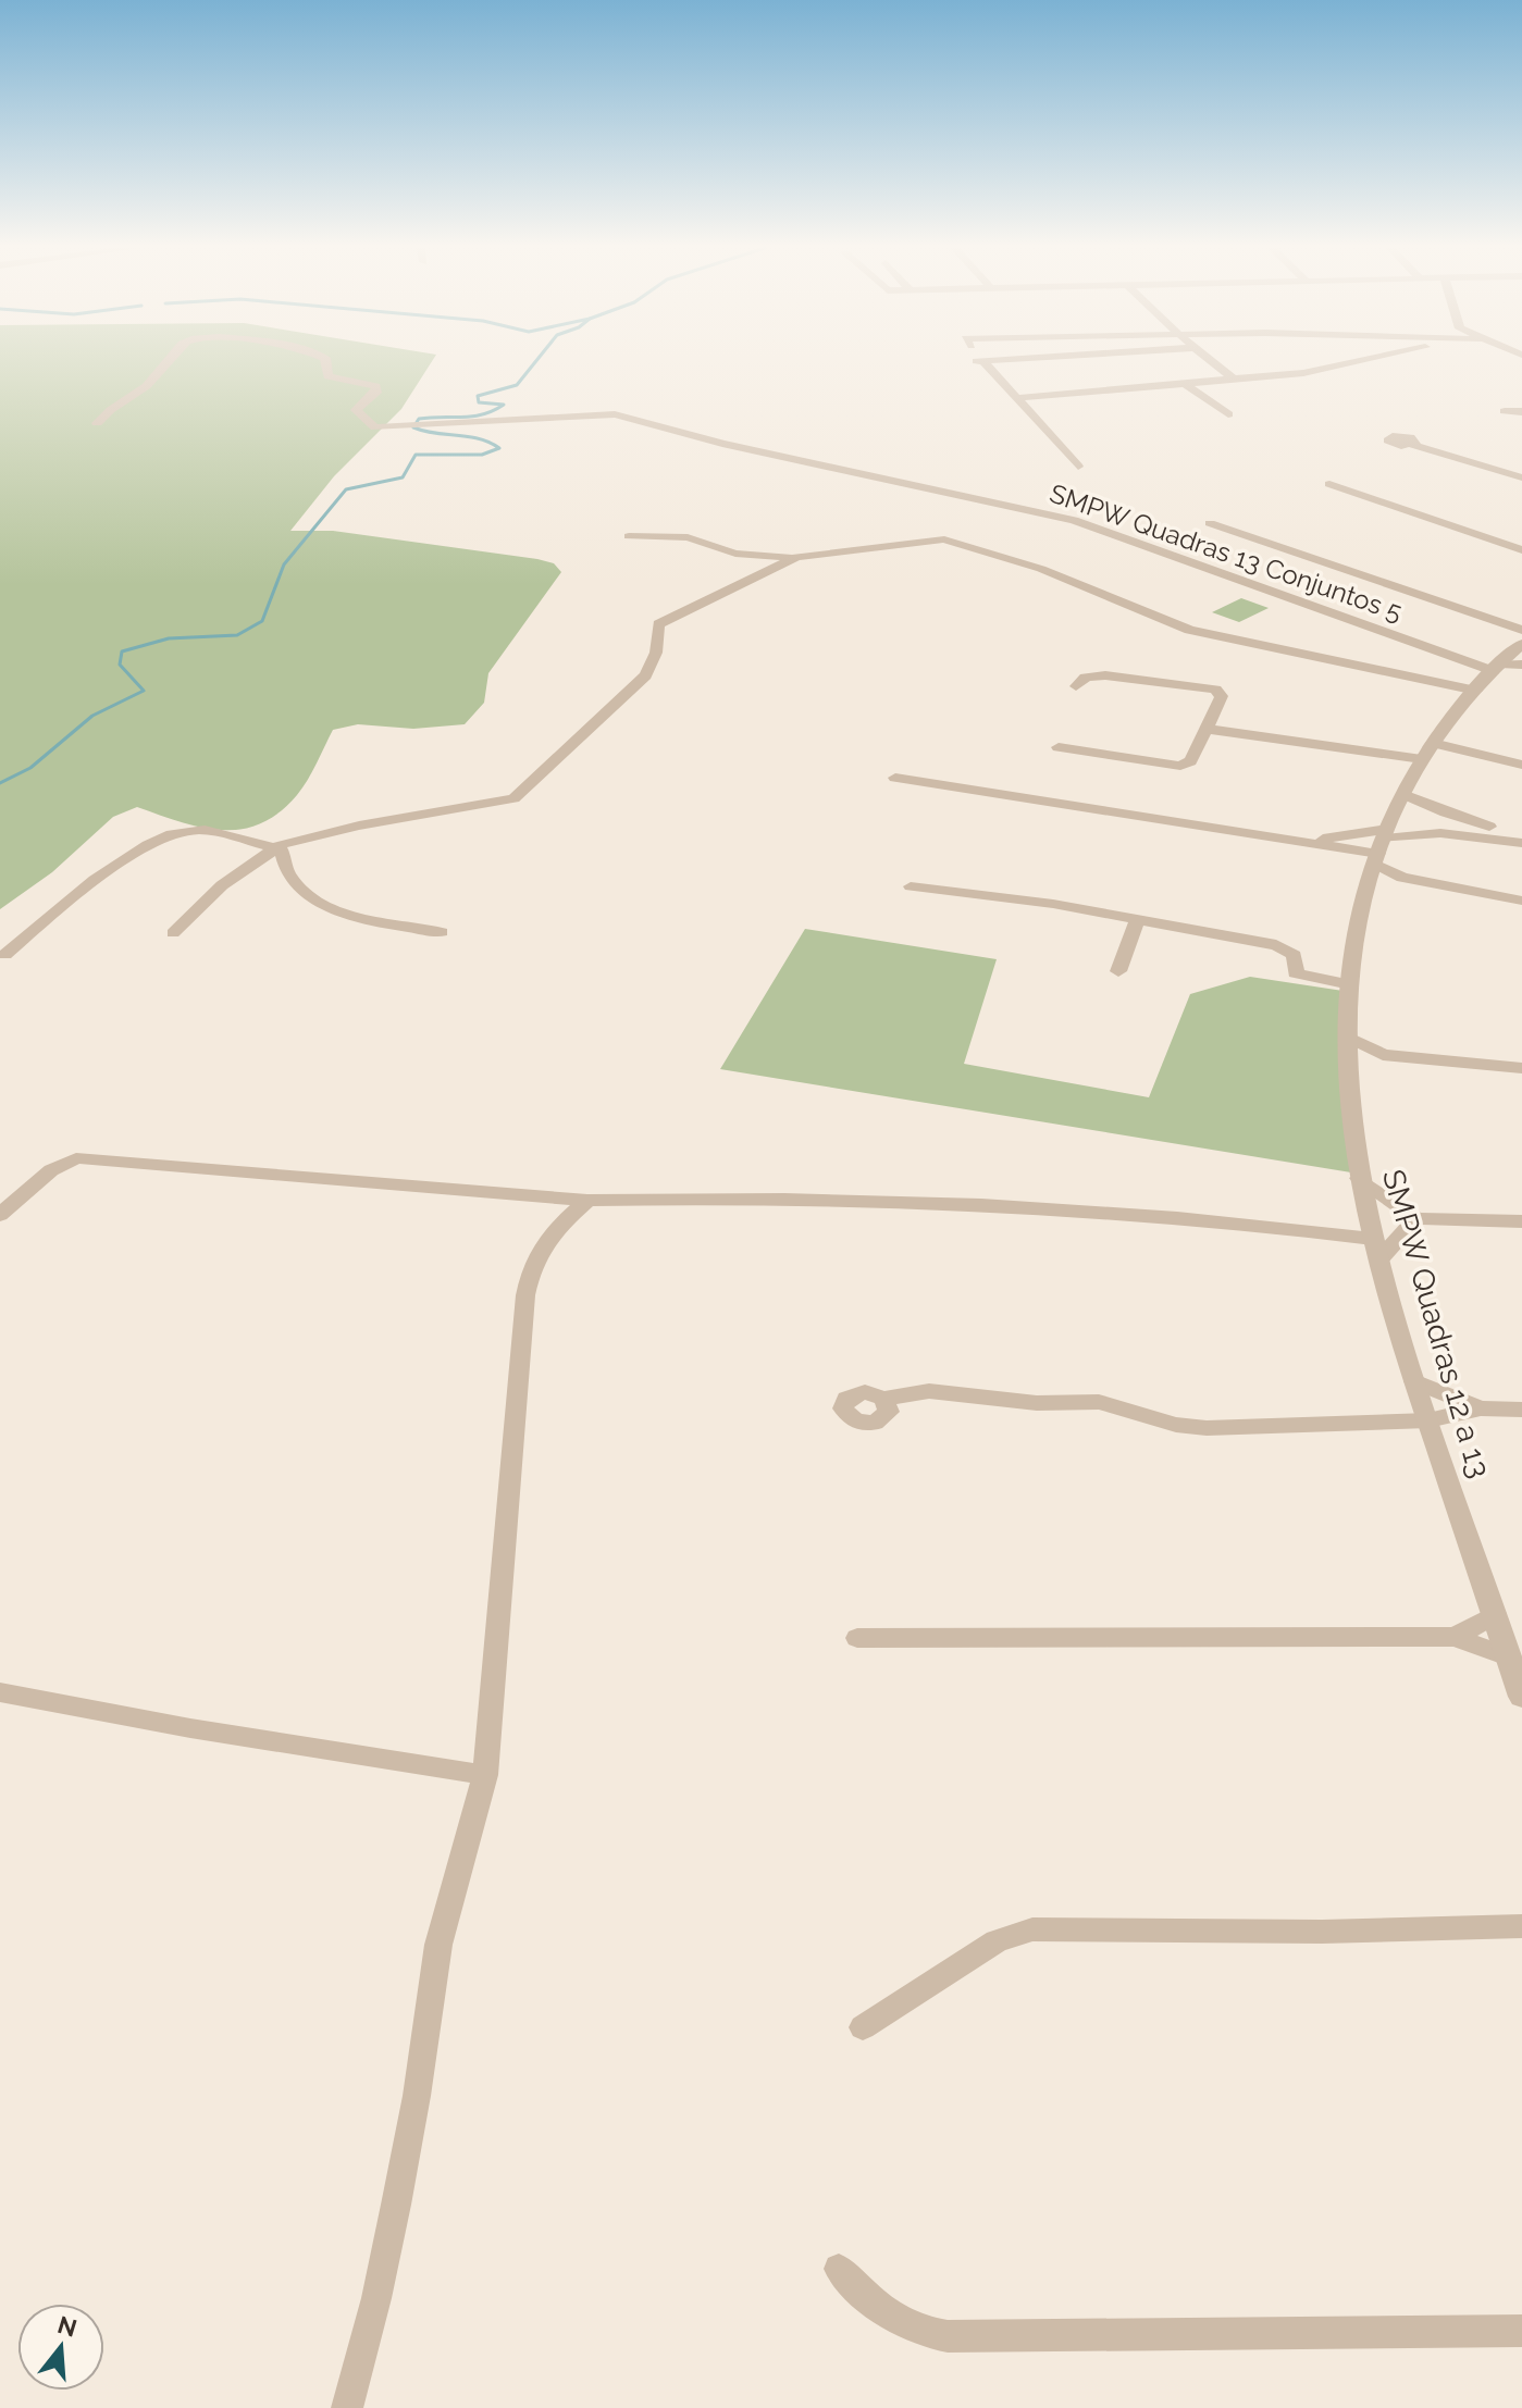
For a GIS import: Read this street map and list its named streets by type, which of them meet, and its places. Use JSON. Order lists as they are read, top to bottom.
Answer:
{
  "streets": {
    "street": ["SMPW Quadras 13 Conjuntos 5", "SMPW Quadras 12 a 13"]
  },
  "crossings": [
    ["SMPW Quadras 13 Conjuntos 5", "SMPW Quadras 12 a 13"]
  ],
  "north": "top"
}
